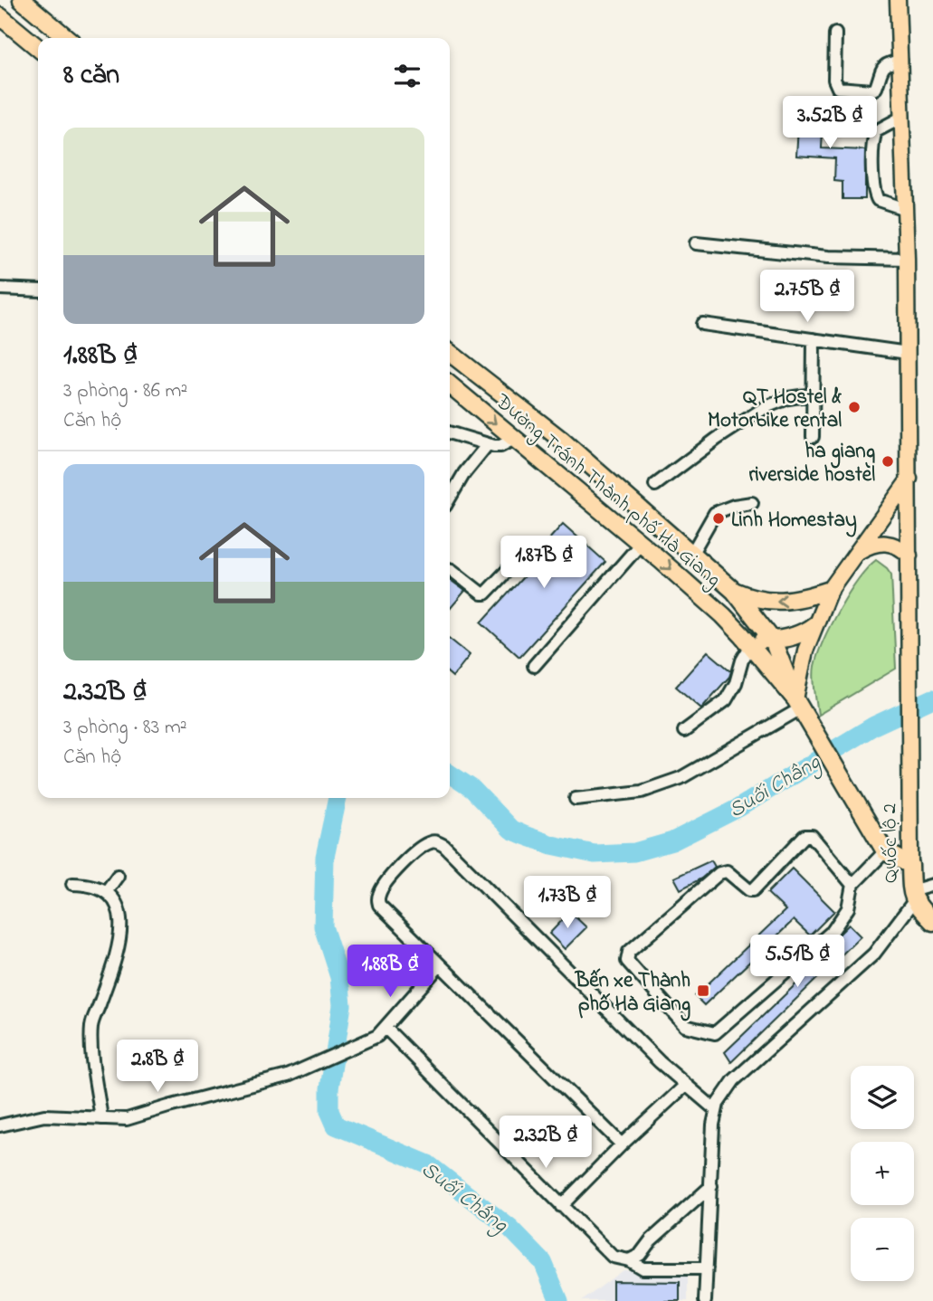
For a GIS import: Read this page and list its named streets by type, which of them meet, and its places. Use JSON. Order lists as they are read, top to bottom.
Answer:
{
  "streets": {
    "highway": ["Đường Tránh Thành phố Hà Giang", "Quốc lộ 2"]
  },
  "water": ["Suối Châng"],
  "places": {
    "other": ["QT Hostel & Motorbike rental", "ha giang riverside hostel", "Linh Homestay"],
    "transit": ["Bến xe Thành phố Hà Giang"]
  },
  "page": {
    "heading": "8 căn",
    "price": [
      "3.52B ₫",
      "2.75B ₫",
      "1.87B ₫",
      "1.73B ₫",
      "5.51B ₫",
      "1.88B ₫",
      "2.8B ₫",
      "2.32B ₫"
    ],
    "list": [
      {
        "name": "1.88B ₫",
        "note": "3 phòng · 86 m² · Căn hộ"
      },
      {
        "name": "2.32B ₫",
        "note": "3 phòng · 83 m² · Căn hộ"
      }
    ],
    "map_buttons": ["+", "−"]
  }
}
